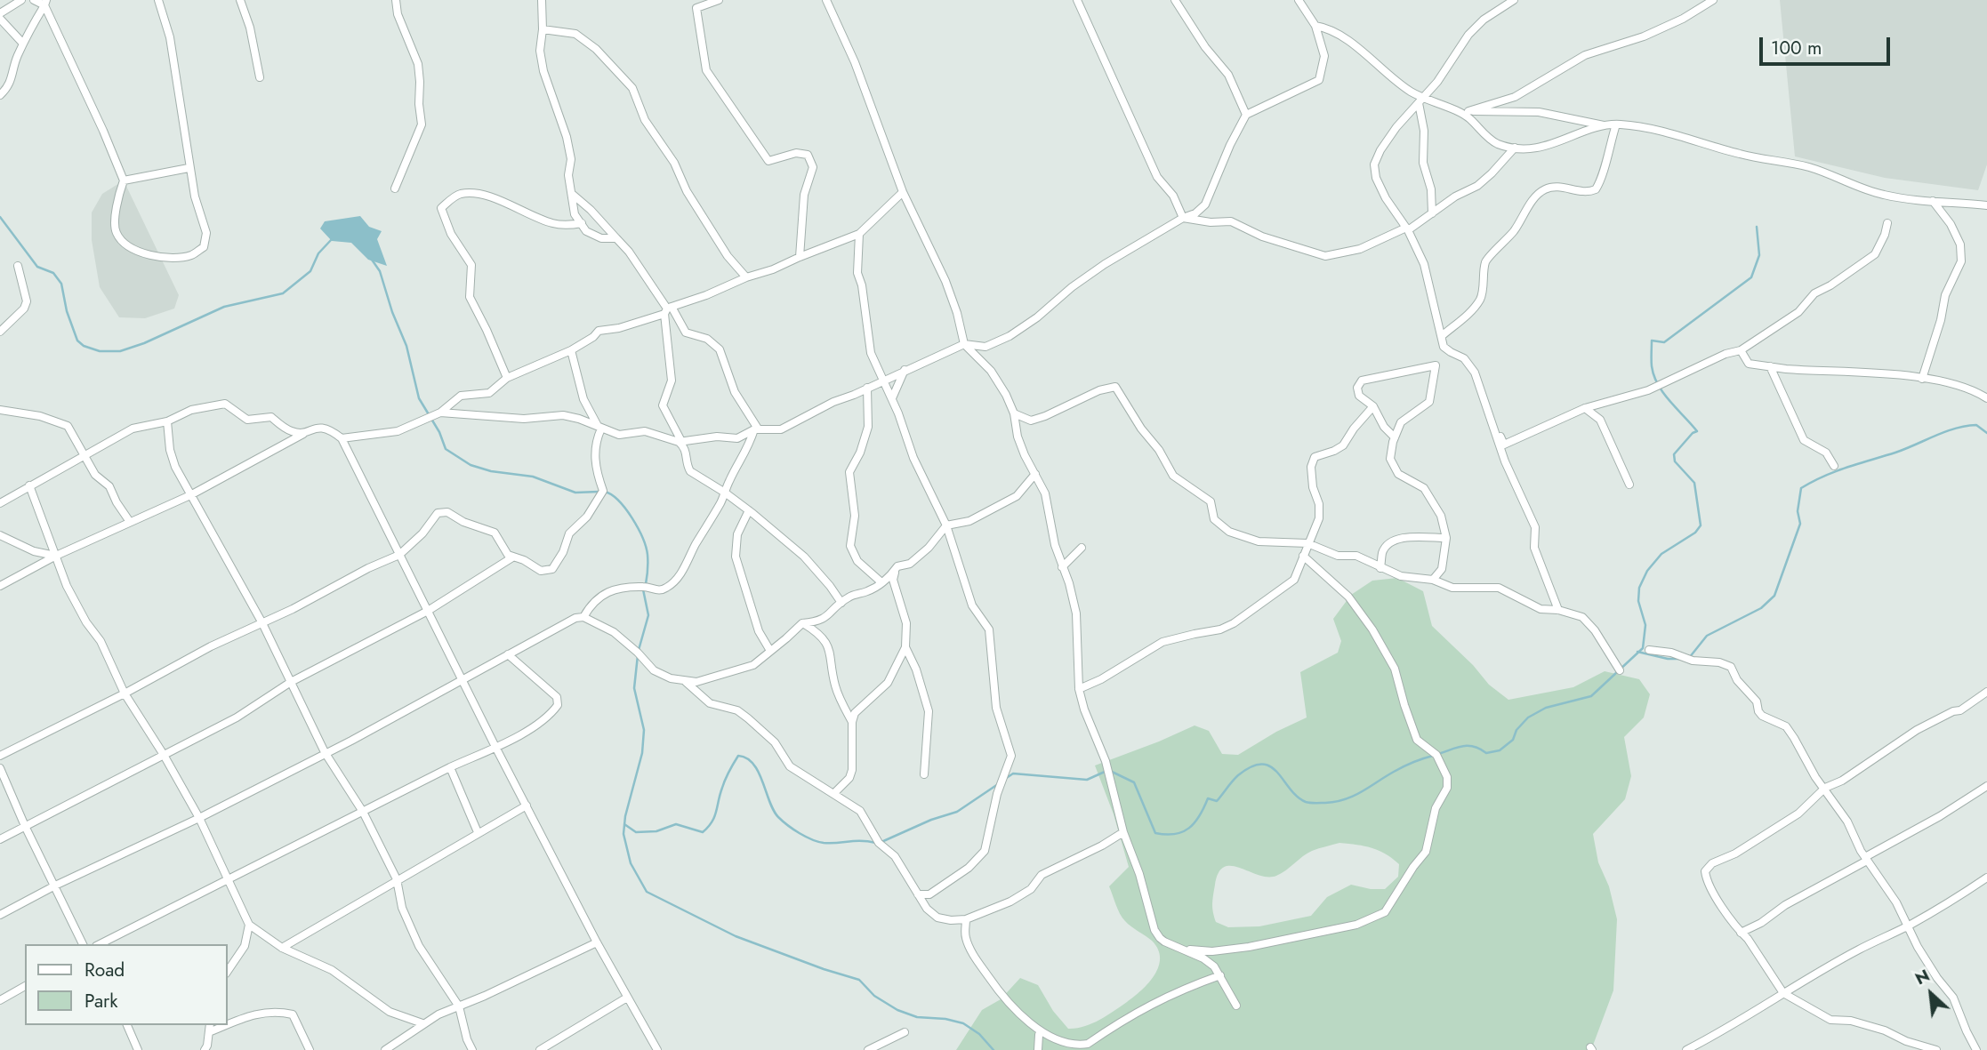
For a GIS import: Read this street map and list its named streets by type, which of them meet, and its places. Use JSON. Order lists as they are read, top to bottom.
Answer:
{
  "legend": ["Road", "Park"],
  "scale_bar": "100 m",
  "north": "top left"
}
